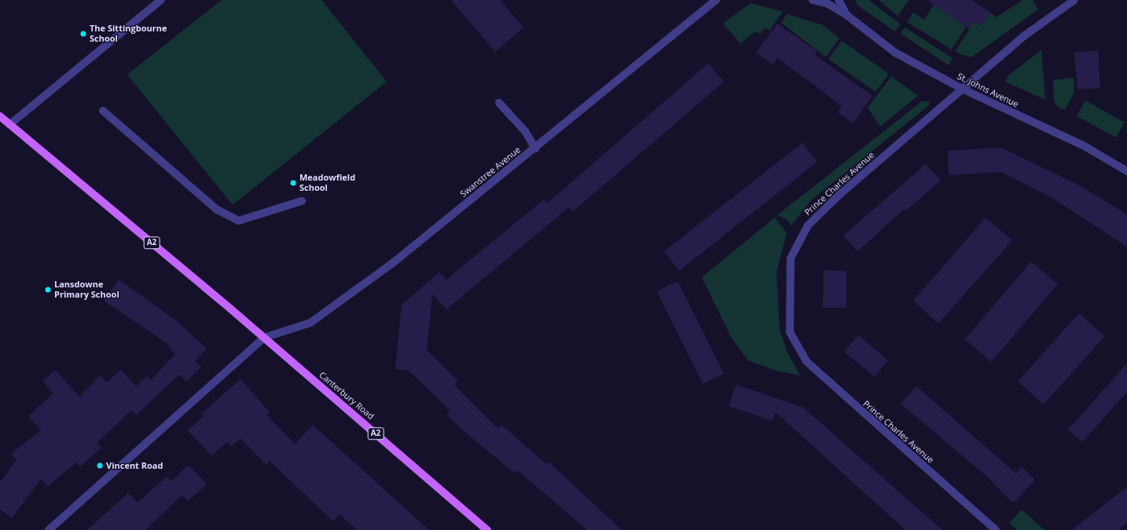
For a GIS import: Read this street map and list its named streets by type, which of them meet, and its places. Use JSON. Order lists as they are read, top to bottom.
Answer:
{
  "streets": {
    "main road": ["A2", "Canterbury Road"],
    "street": ["St. Johns Avenue", "Swanstree Avenue", "Prince Charles Avenue"]
  },
  "crossings": [
    ["St. Johns Avenue", "Prince Charles Avenue"],
    ["Swanstree Avenue", "A2"],
    ["Swanstree Avenue", "Canterbury Road"],
    ["A2", "Canterbury Road"]
  ],
  "places": [
    "The Sittingbourne School",
    "Meadowfield School",
    "Lansdowne Primary School",
    "Vincent Road"
  ]
}
